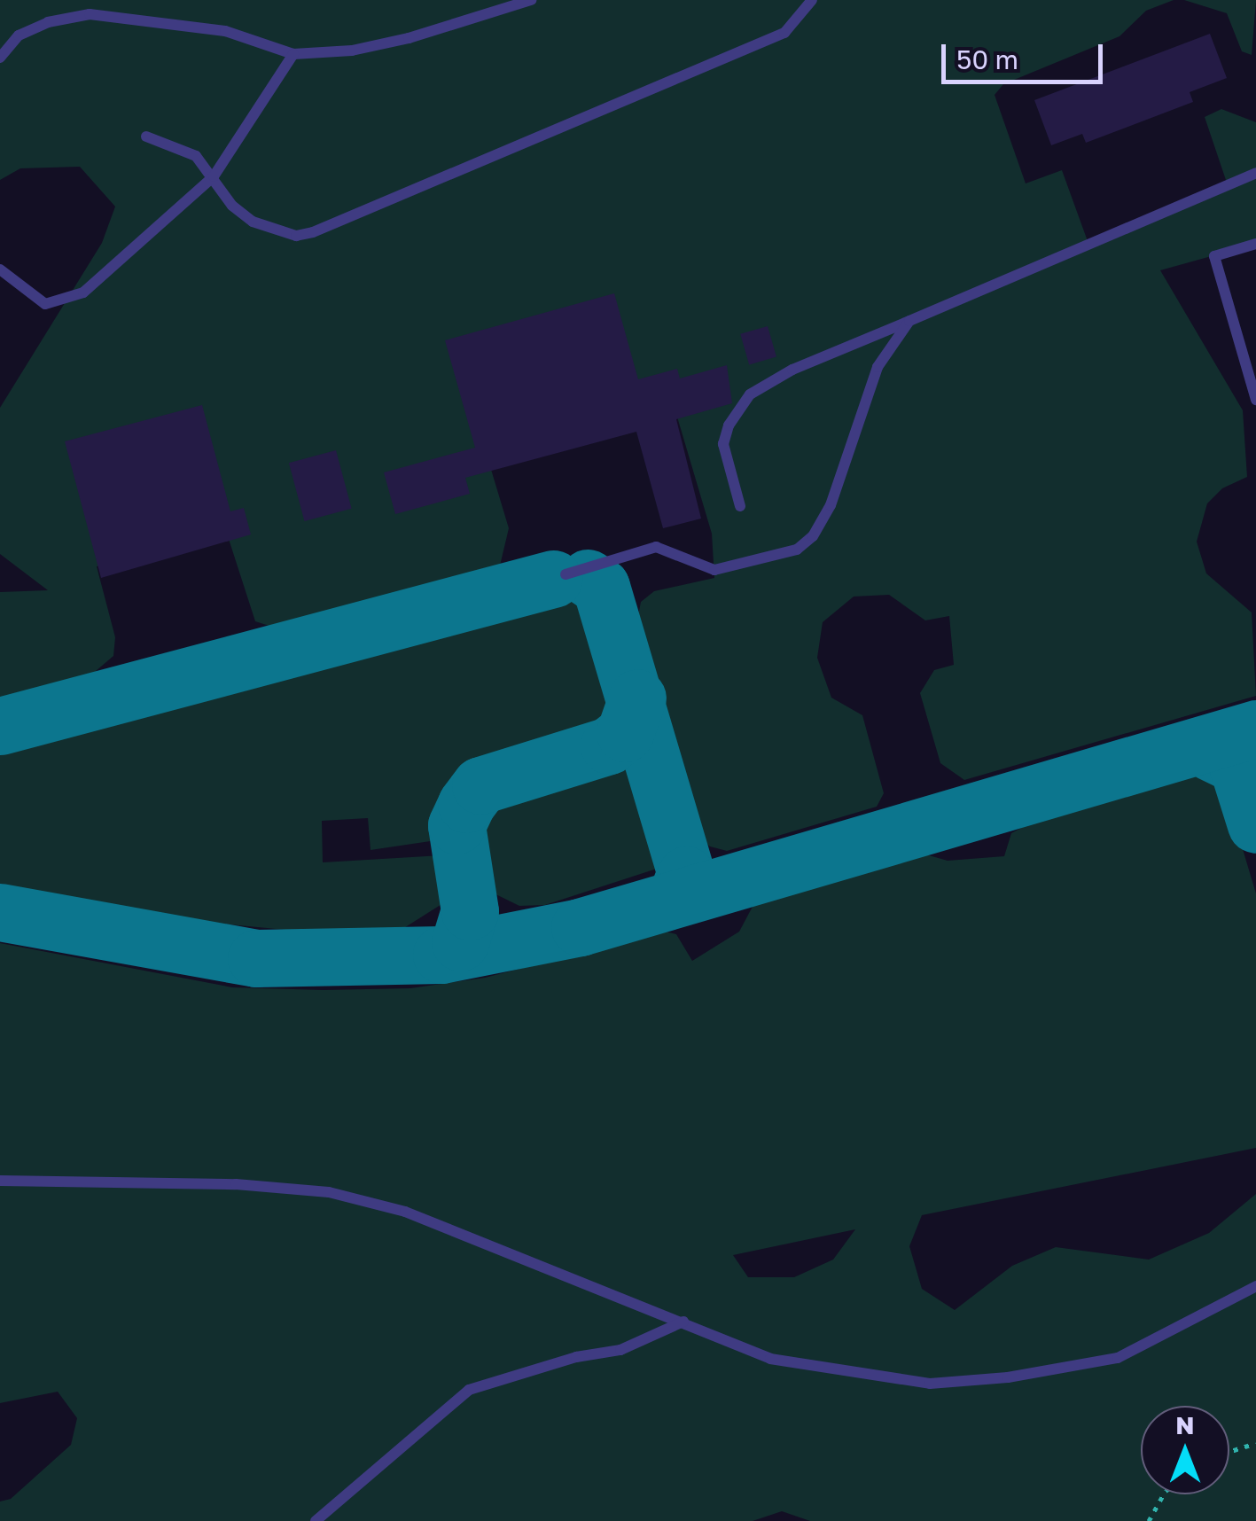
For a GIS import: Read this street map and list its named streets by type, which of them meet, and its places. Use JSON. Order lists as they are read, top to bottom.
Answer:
{
  "scale_bar": "50 m",
  "north": "top"
}
